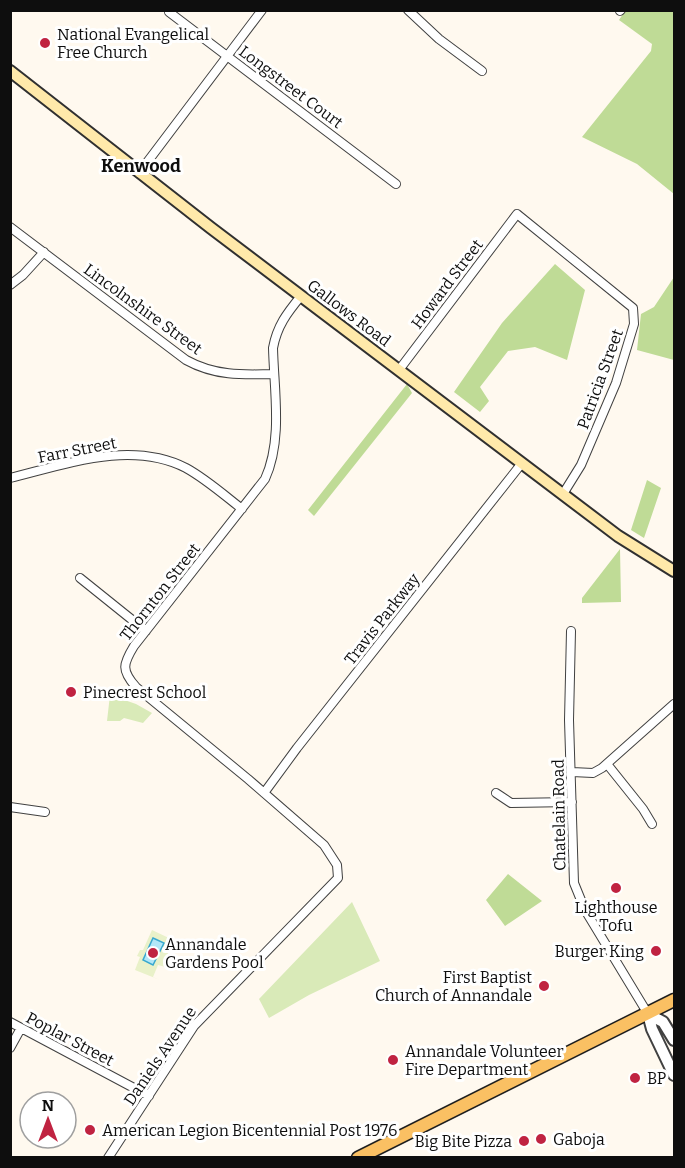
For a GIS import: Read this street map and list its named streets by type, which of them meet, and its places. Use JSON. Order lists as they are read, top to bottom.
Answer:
{
  "streets": {
    "main road": ["Gallows Road"],
    "street": [
      "Longstreet Court",
      "Howard Street",
      "Lincolnshire Street",
      "Patricia Street",
      "Farr Street",
      "Thornton Street",
      "Travis Parkway",
      "Chatelain Road",
      "Poplar Street",
      "Daniels Avenue"
    ]
  },
  "crossings": [
    ["Howard Street", "Gallows Road"],
    ["Howard Street", "Patricia Street"],
    ["Lincolnshire Street", "Thornton Street"],
    ["Gallows Road", "Patricia Street"],
    ["Gallows Road", "Thornton Street"],
    ["Gallows Road", "Travis Parkway"],
    ["Farr Street", "Thornton Street"],
    ["Thornton Street", "Travis Parkway"],
    ["Thornton Street", "Daniels Avenue"],
    ["Poplar Street", "Daniels Avenue"]
  ],
  "districts": ["Kenwood"],
  "places": [
    "National Evangelical Free Church",
    "Pinecrest School",
    "Lighthouse Tofu",
    "Burger King",
    "Annandale Gardens Pool",
    "First Baptist Church of Annandale",
    "Annandale Volunteer Fire Department",
    "BP",
    "American Legion Bicentennial Post 1976",
    "Gaboja",
    "Big Bite Pizza"
  ],
  "north": "top"
}
